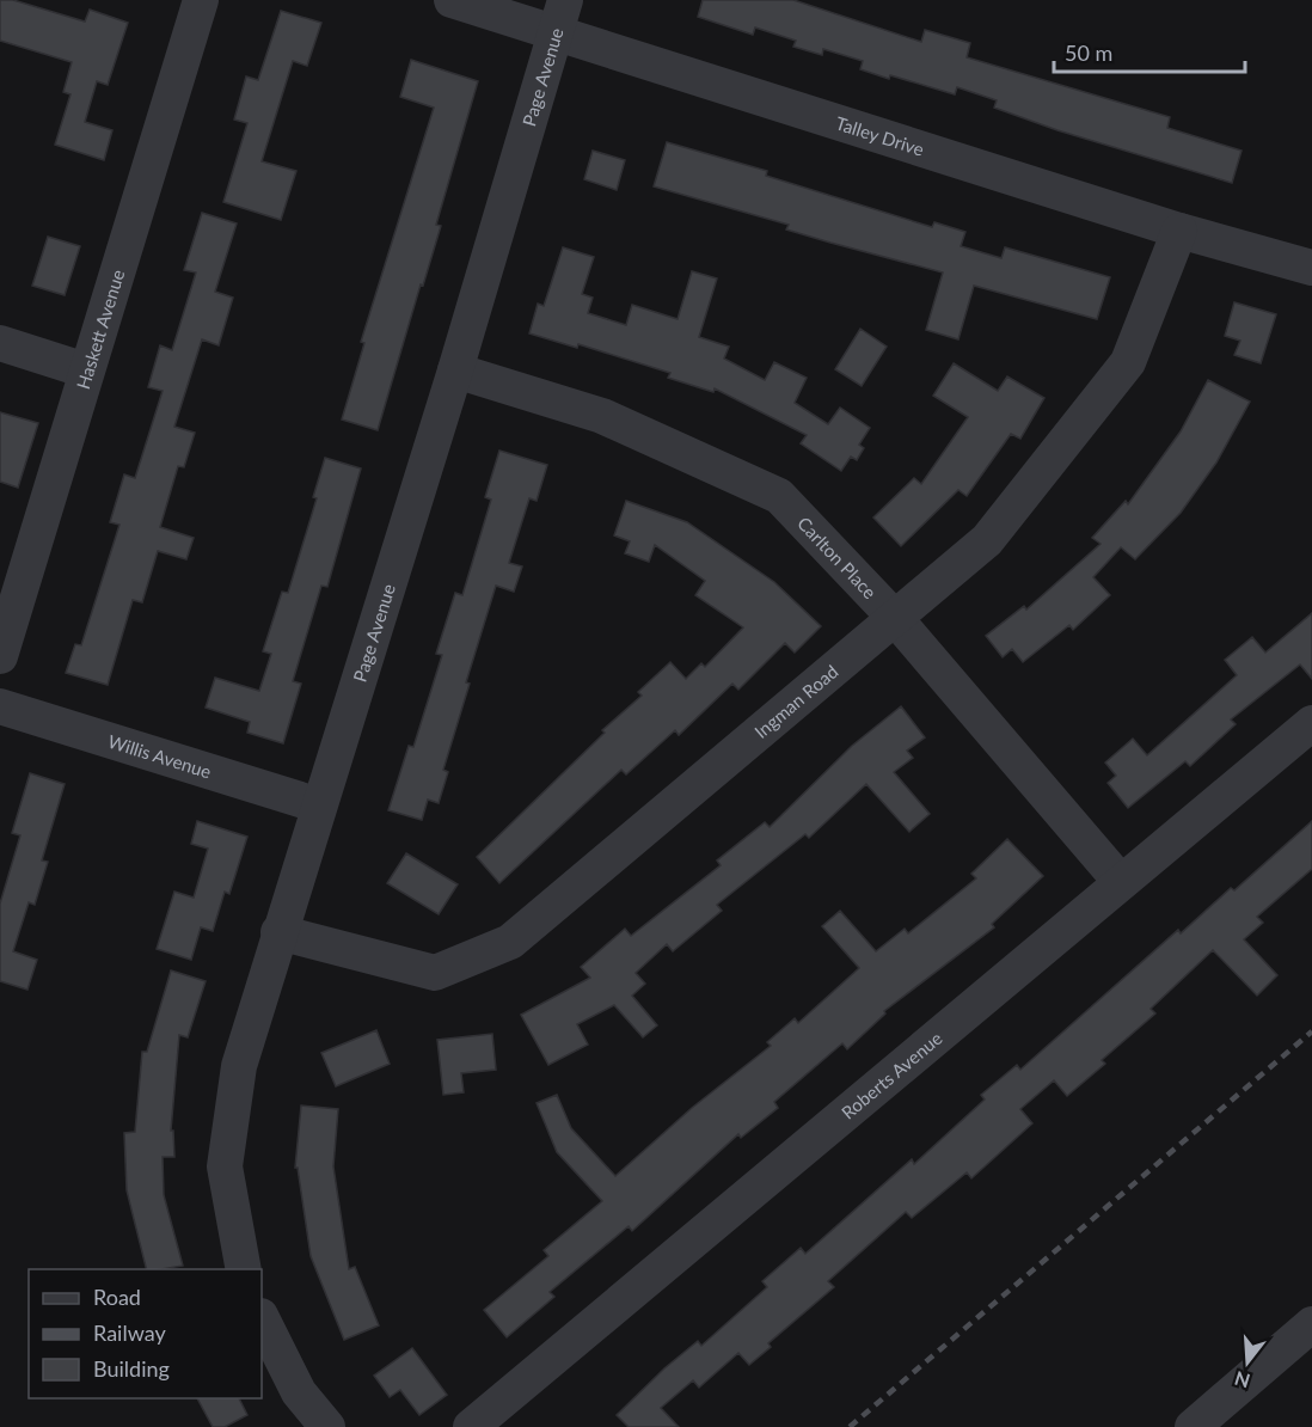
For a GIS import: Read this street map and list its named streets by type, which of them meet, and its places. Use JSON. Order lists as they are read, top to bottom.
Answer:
{
  "streets": {
    "street": [
      "Page Avenue",
      "Talley Drive",
      "Haskett Avenue",
      "Carlton Place",
      "Ingman Road",
      "Willis Avenue",
      "Roberts Avenue"
    ]
  },
  "crossings": [
    ["Page Avenue", "Talley Drive"],
    ["Page Avenue", "Carlton Place"],
    ["Page Avenue", "Ingman Road"],
    ["Page Avenue", "Willis Avenue"],
    ["Talley Drive", "Ingman Road"],
    ["Carlton Place", "Ingman Road"],
    ["Carlton Place", "Roberts Avenue"]
  ],
  "legend": ["Road", "Railway", "Building"],
  "scale_bar": "50 m",
  "north": "bottom"
}
